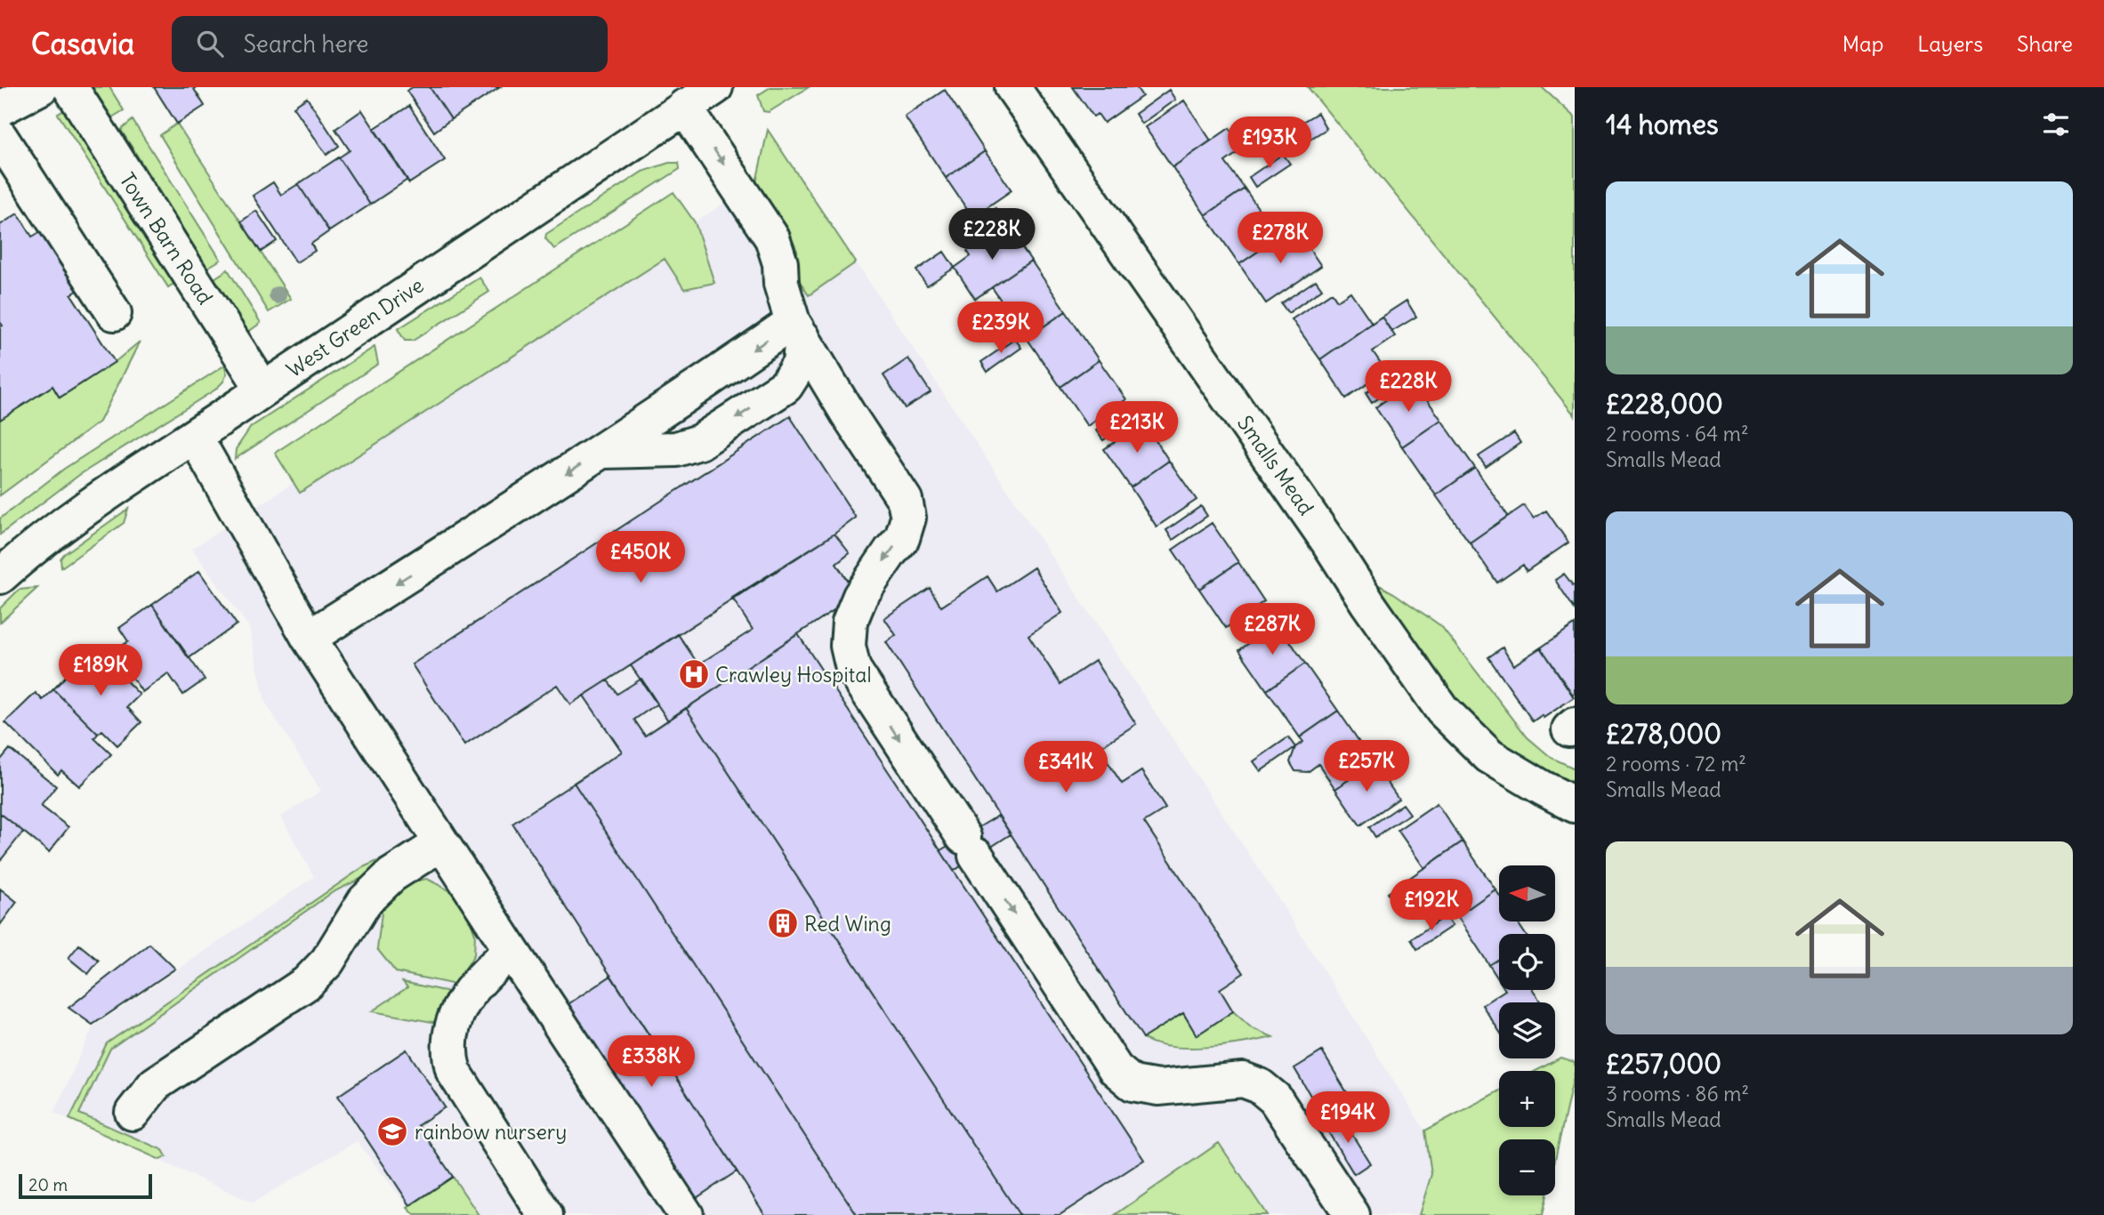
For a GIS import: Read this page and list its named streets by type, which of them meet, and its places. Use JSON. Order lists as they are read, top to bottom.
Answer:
{
  "streets": {
    "street": ["Town Barn Road", "West Green Drive", "Smalls Mead"]
  },
  "crossings": [
    ["Town Barn Road", "West Green Drive"]
  ],
  "places": {
    "hospital": ["Crawley Hospital"],
    "building": ["Red Wing"],
    "school or university": ["rainbow nursery"]
  },
  "scale_bar": "20 m",
  "north": "left",
  "page": {
    "header": "Casavia",
    "search": "Search here",
    "nav": ["Map", "Layers", "Share"],
    "heading": "14 homes",
    "price": [
      "£193K",
      "£228K",
      "£278K",
      "£239K",
      "£228K",
      "£213K",
      "£450K",
      "£287K",
      "£189K",
      "£257K",
      "£341K",
      "£192K",
      "£338K",
      "£194K"
    ],
    "list": [
      {
        "name": "£228,000",
        "note": "2 rooms · 64 m² · Smalls Mead"
      },
      {
        "name": "£278,000",
        "note": "2 rooms · 72 m² · Smalls Mead"
      },
      {
        "name": "£257,000",
        "note": "3 rooms · 86 m² · Smalls Mead"
      }
    ],
    "map_buttons": ["+", "−"],
    "scale": "20 m"
  }
}
